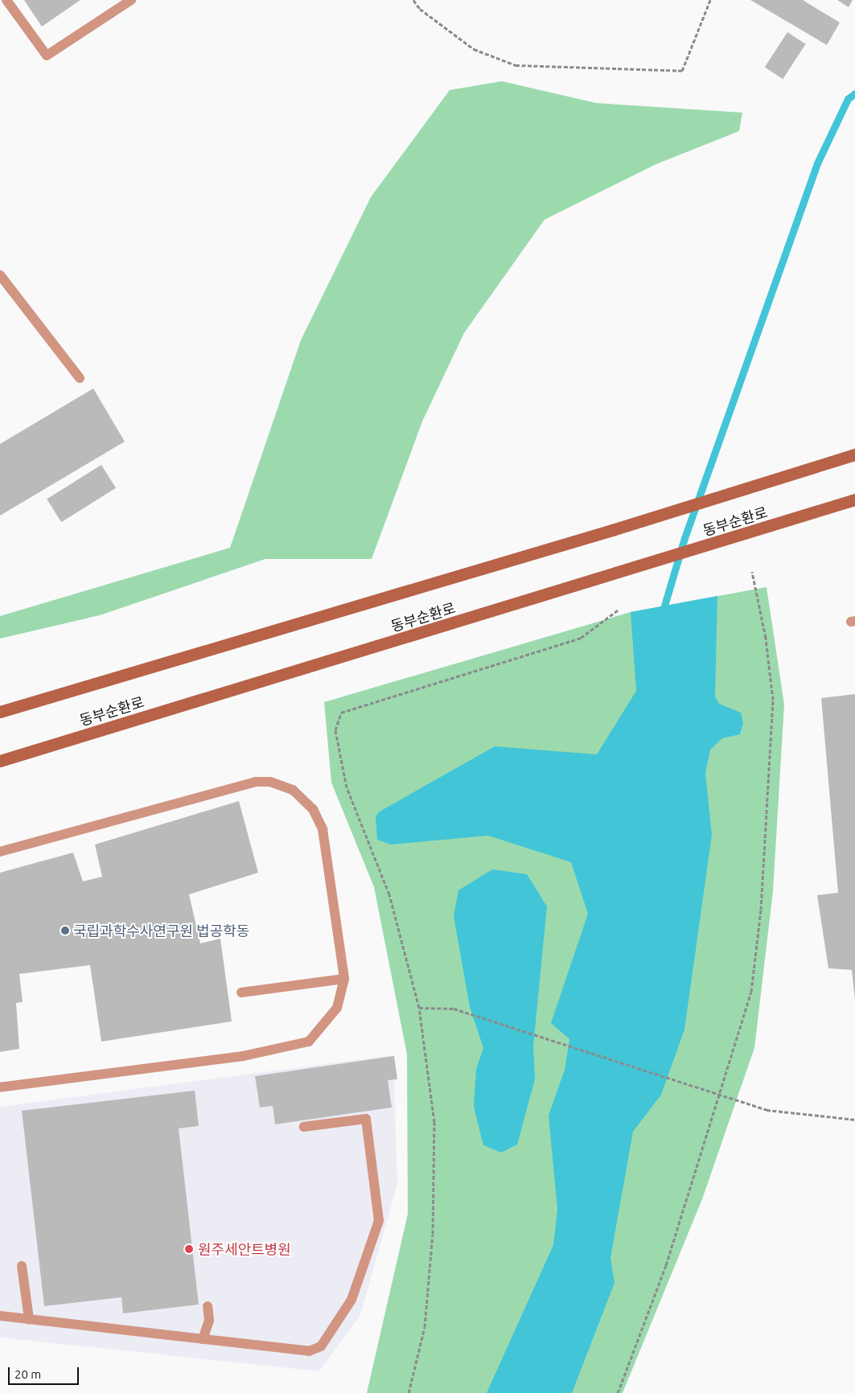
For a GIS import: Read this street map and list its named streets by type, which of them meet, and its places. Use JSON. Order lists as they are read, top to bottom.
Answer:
{
  "streets": {
    "street": ["동부순환로"]
  },
  "places": ["국립과학수사연구원 법공학동", "원주세안트병원"],
  "scale_bar": "20 m"
}
